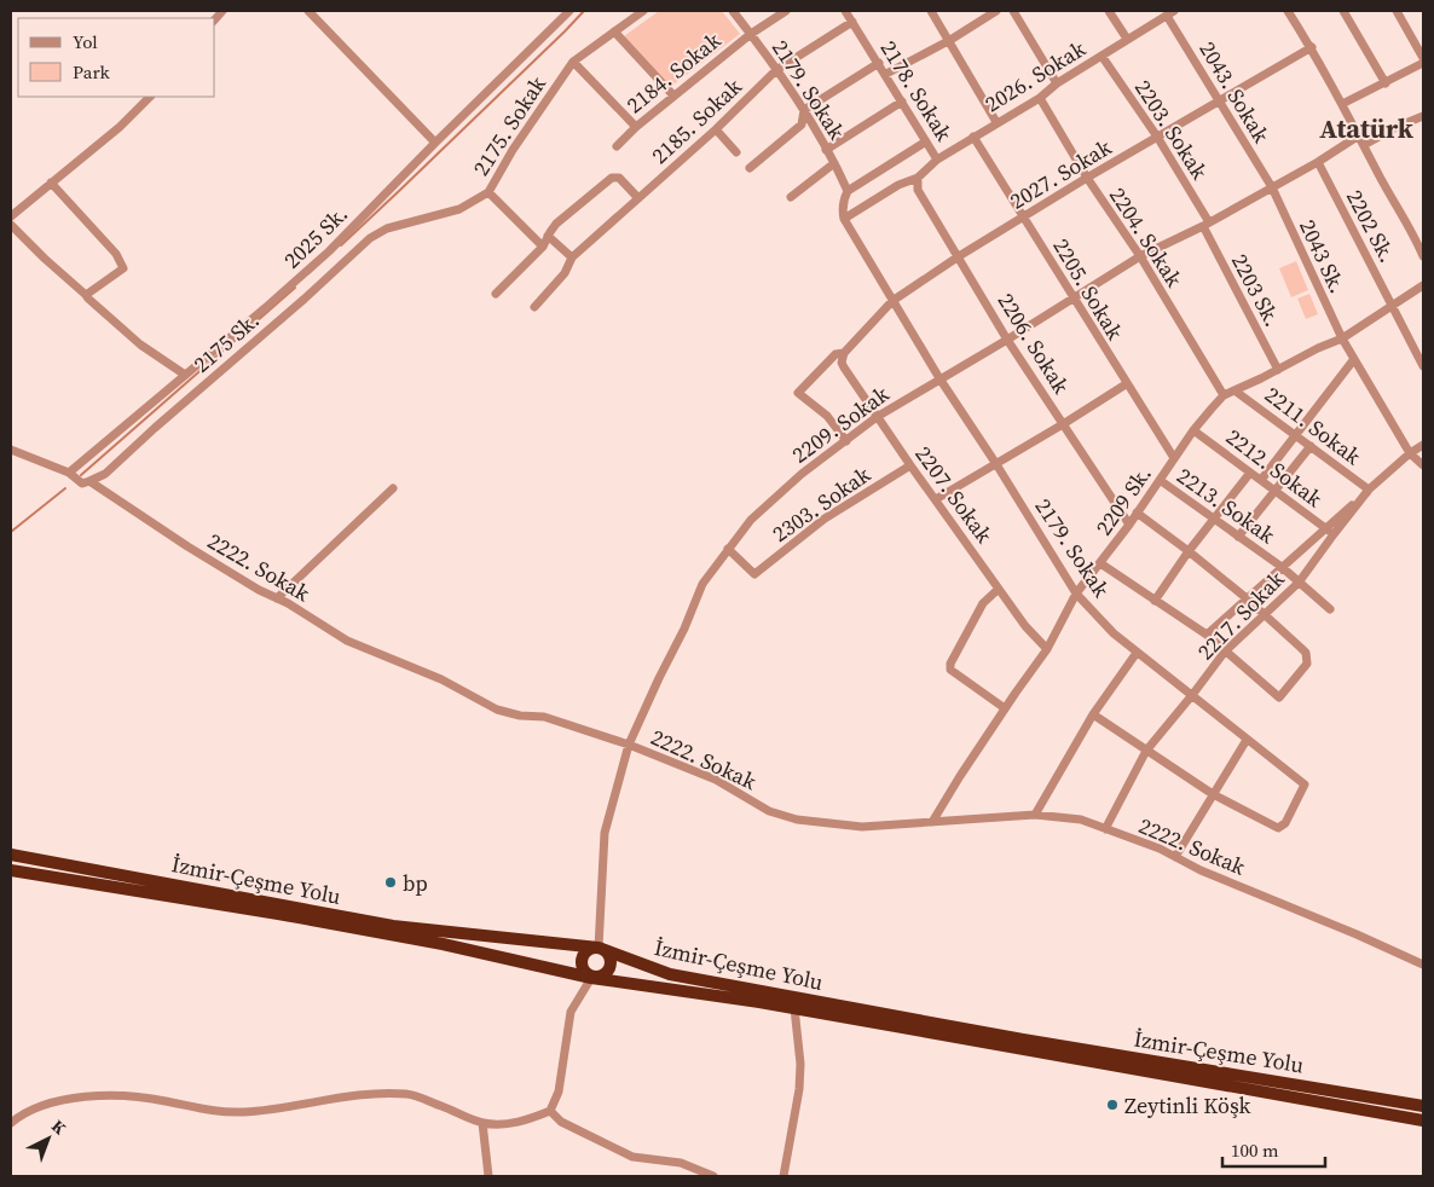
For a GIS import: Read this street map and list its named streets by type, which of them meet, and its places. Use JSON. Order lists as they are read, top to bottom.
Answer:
{
  "streets": {
    "highway": ["İzmir-Çeşme Yolu"],
    "street": [
      "2184. Sokak",
      "2026. Sokak",
      "2179. Sokak",
      "2178. Sokak",
      "2043. Sokak",
      "2185. Sokak",
      "2175. Sokak",
      "2203. Sokak",
      "2027. Sokak",
      "2202 Sk.",
      "2025 Sk.",
      "2204. Sokak",
      "2043 Sk.",
      "2205. Sokak",
      "2203 Sk.",
      "2175 Sk.",
      "2206. Sokak",
      "2209. Sokak",
      "2211. Sokak",
      "2212. Sokak",
      "2207. Sokak",
      "2209 Sk.",
      "2303. Sokak",
      "2213. Sokak",
      "2222. Sokak",
      "2217. Sokak"
    ]
  },
  "crossings": [
    ["2184. Sokak", "2179. Sokak"],
    ["2026. Sokak", "2179. Sokak"],
    ["2026. Sokak", "2178. Sokak"],
    ["2026. Sokak", "2043. Sokak"],
    ["2026. Sokak", "2203. Sokak"],
    ["2026. Sokak", "2204. Sokak"],
    ["2026. Sokak", "2205. Sokak"],
    ["2026. Sokak", "2206. Sokak"],
    ["2179. Sokak", "2185. Sokak"],
    ["2179. Sokak", "2027. Sokak"],
    ["2179. Sokak", "2209. Sokak"],
    ["2179. Sokak", "2209 Sk."],
    ["2179. Sokak", "2217. Sokak"],
    ["2178. Sokak", "2185. Sokak"],
    ["2043. Sokak", "2027. Sokak"],
    ["2043. Sokak", "2043 Sk."],
    ["2043. Sokak", "2209. Sokak"],
    ["2175. Sokak", "2175 Sk."],
    ["2203. Sokak", "2027. Sokak"],
    ["2203. Sokak", "2203 Sk."],
    ["2203. Sokak", "2209. Sokak"],
    ["2027. Sokak", "2204. Sokak"],
    ["2027. Sokak", "2205. Sokak"],
    ["2027. Sokak", "2206. Sokak"],
    ["2027. Sokak", "2209. Sokak"],
    ["2027. Sokak", "2207. Sokak"],
    ["2202 Sk.", "2209. Sokak"],
    ["2202 Sk.", "2209 Sk."],
    ["2025 Sk.", "2222. Sokak"],
    ["2204. Sokak", "2209. Sokak"],
    ["2204. Sokak", "2209 Sk."],
    ["2043 Sk.", "2209. Sokak"],
    ["2043 Sk.", "2209 Sk."],
    ["2205. Sokak", "2209. Sokak"],
    ["2205. Sokak", "2209 Sk."],
    ["2203 Sk.", "2209. Sokak"],
    ["2203 Sk.", "2209 Sk."],
    ["2175 Sk.", "2222. Sokak"],
    ["2206. Sokak", "2209. Sokak"],
    ["2206. Sokak", "2209 Sk."],
    ["2209. Sokak", "2207. Sokak"],
    ["2209. Sokak", "2303. Sokak"],
    ["2209. Sokak", "2222. Sokak"],
    ["2209. Sokak", "İzmir-Çeşme Yolu"],
    ["2211. Sokak", "2209 Sk."],
    ["2211. Sokak", "2217. Sokak"],
    ["2212. Sokak", "2209 Sk."],
    ["2212. Sokak", "2217. Sokak"],
    ["2207. Sokak", "2209 Sk."],
    ["2207. Sokak", "2303. Sokak"],
    ["2209 Sk.", "2213. Sokak"],
    ["2209 Sk.", "2222. Sokak"],
    ["2213. Sokak", "2217. Sokak"],
    ["2222. Sokak", "2217. Sokak"]
  ],
  "districts": ["Atatürk"],
  "places": ["bp", "Zeytinli Köşk"],
  "legend": ["Yol", "Park"],
  "scale_bar": "100 m",
  "north": "top right"
}
